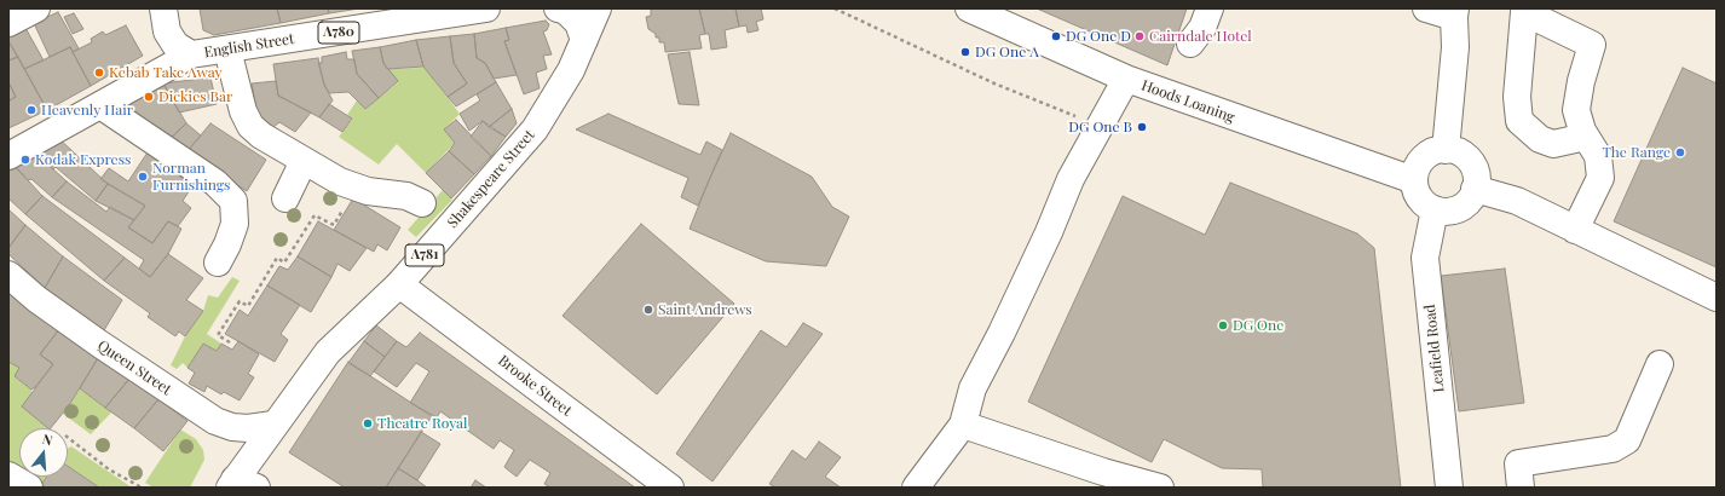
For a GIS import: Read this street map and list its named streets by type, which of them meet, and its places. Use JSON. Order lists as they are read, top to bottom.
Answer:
{
  "streets": {
    "street": [
      "A780",
      "English Street",
      "Hoods Loaning",
      "Shakespeare Street",
      "A781",
      "Leafield Road",
      "Queen Street",
      "Brooke Street"
    ]
  },
  "crossings": [
    ["Hoods Loaning", "Leafield Road"],
    ["Shakespeare Street", "Queen Street"],
    ["Shakespeare Street", "Brooke Street"]
  ],
  "places": [
    "DG One D",
    "Cairndale Hotel",
    "DG One A",
    "Kebab Take Away",
    "Dickies Bar",
    "Heavenly Hair",
    "DG One B",
    "The Range",
    "Kodak Express",
    "Norman Furnishings",
    "Saint Andrews",
    "DG One",
    "Theatre Royal"
  ],
  "north": "top"
}
